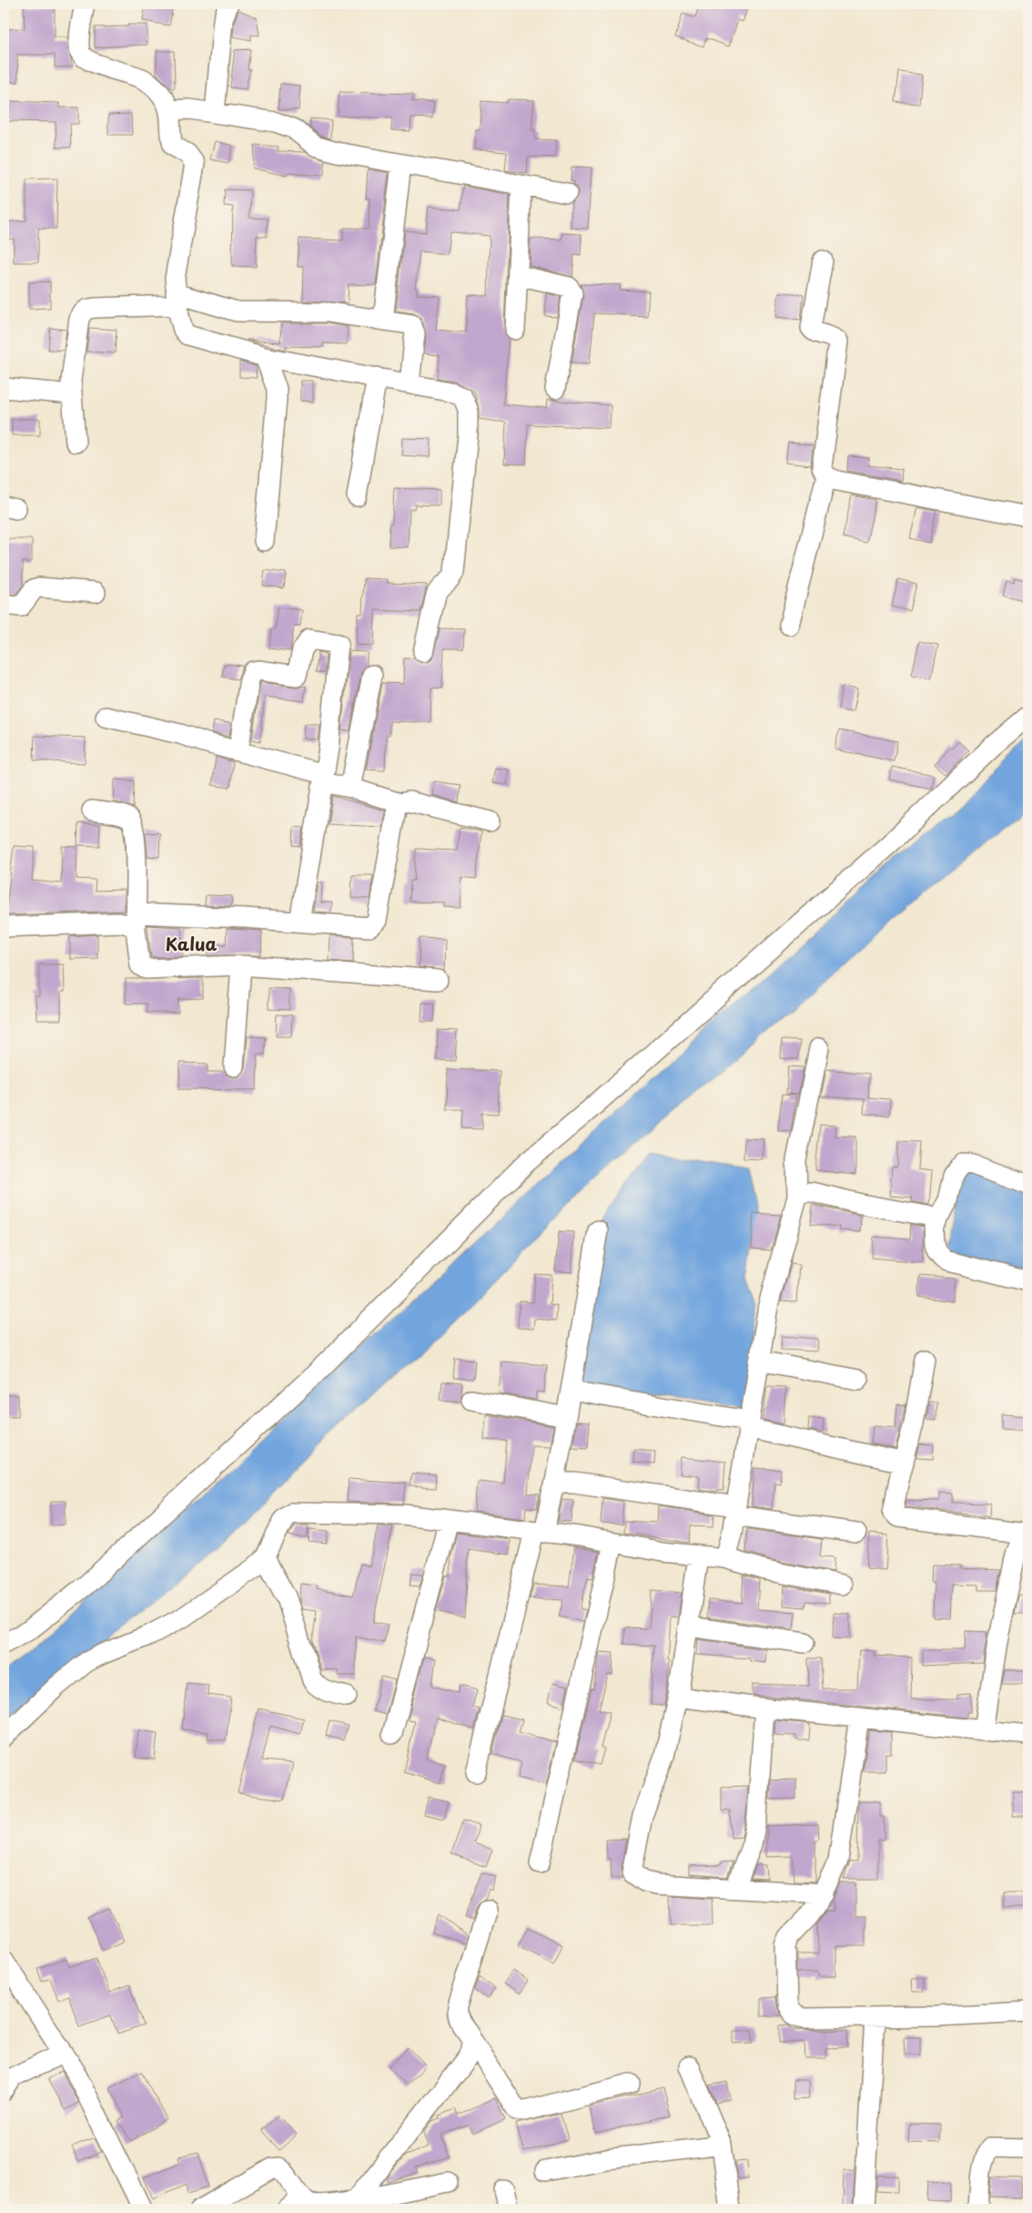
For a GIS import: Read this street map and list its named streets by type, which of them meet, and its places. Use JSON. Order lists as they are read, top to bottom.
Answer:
{
  "districts": ["Kalua"]
}
